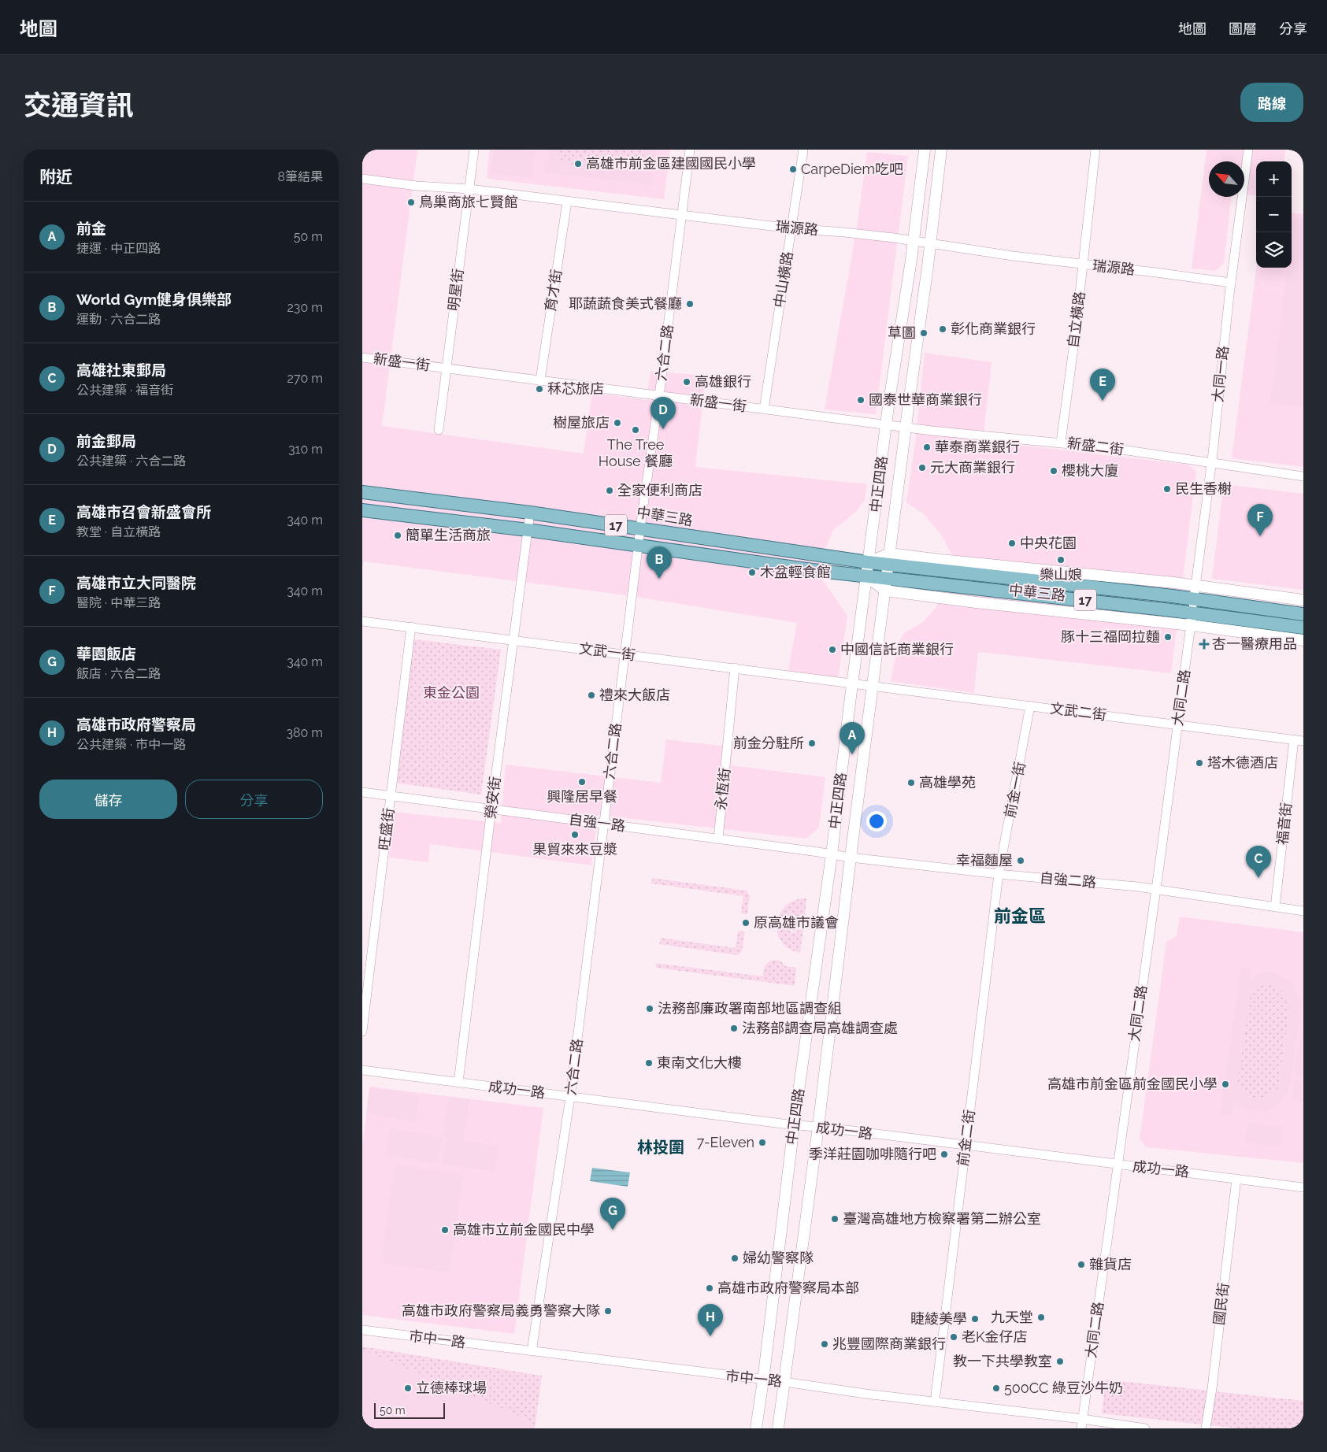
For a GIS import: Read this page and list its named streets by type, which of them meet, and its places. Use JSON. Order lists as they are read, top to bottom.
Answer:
{
  "streets": {
    "main road": ["中華三路", "17"],
    "street": [
      "瑞源路",
      "中山橫路",
      "明星街",
      "育才街",
      "自立橫路",
      "六合二路",
      "新盛一街",
      "大同一路",
      "新盛二街",
      "中正四路",
      "文武一街",
      "大同二路",
      "文武二街",
      "永恆街",
      "前金一街",
      "榮安街",
      "自強一路",
      "福音街",
      "旺盛街",
      "自強二路",
      "成功一路",
      "前金二街",
      "國民街",
      "市中一路"
    ]
  },
  "crossings": [
    ["瑞源路", "中山橫路"],
    ["瑞源路", "明星街"],
    ["瑞源路", "育才街"],
    ["瑞源路", "自立橫路"],
    ["瑞源路", "六合二路"],
    ["瑞源路", "大同一路"],
    ["瑞源路", "中正四路"],
    ["中山橫路", "新盛一街"],
    ["明星街", "新盛一街"],
    ["育才街", "新盛一街"],
    ["自立橫路", "新盛二街"],
    ["六合二路", "新盛一街"],
    ["六合二路", "中華三路"],
    ["六合二路", "文武一街"],
    ["六合二路", "自強一路"],
    ["六合二路", "成功一路"],
    ["六合二路", "市中一路"],
    ["新盛一街", "新盛二街"],
    ["新盛一街", "中正四路"],
    ["大同一路", "新盛二街"],
    ["大同一路", "中華三路"],
    ["大同一路", "大同二路"],
    ["新盛二街", "中正四路"],
    ["中正四路", "中華三路"],
    ["中正四路", "文武一街"],
    ["中正四路", "文武二街"],
    ["中正四路", "自強一路"],
    ["中正四路", "自強二路"],
    ["中正四路", "成功一路"],
    ["中正四路", "市中一路"],
    ["中華三路", "大同二路"],
    ["中華三路", "榮安街"],
    ["文武一街", "文武二街"],
    ["文武一街", "永恆街"],
    ["文武一街", "榮安街"],
    ["文武一街", "旺盛街"],
    ["大同二路", "文武二街"],
    ["大同二路", "自強二路"],
    ["大同二路", "成功一路"],
    ["大同二路", "市中一路"],
    ["文武二街", "前金一街"],
    ["文武二街", "福音街"],
    ["永恆街", "自強一路"],
    ["前金一街", "自強二路"],
    ["前金一街", "前金二街"],
    ["榮安街", "自強一路"],
    ["榮安街", "成功一路"],
    ["自強一路", "旺盛街"],
    ["自強一路", "自強二路"],
    ["福音街", "自強二路"],
    ["自強二路", "前金二街"],
    ["成功一路", "前金二街"],
    ["成功一路", "國民街"],
    ["前金二街", "市中一路"]
  ],
  "districts": ["前金區", "林投圍"],
  "parks": ["東金公園"],
  "places": {
    "other": [
      "高雄市前金區建國國民小學",
      "CarpeDiem吃吧",
      "鳥巢商旅七賢館",
      "耶蔬蔬食美式餐廳",
      "彰化商業銀行",
      "草圖",
      "高雄銀行",
      "秝芯旅店",
      "國泰世華商業銀行",
      "樹屋旅店",
      "The Tree House 餐廳",
      "華泰商業銀行",
      "元大商業銀行",
      "櫻桃大廈",
      "民生香榭",
      "全家便利商店",
      "簡單生活商旅",
      "中央花園",
      "樂山娘",
      "木盆輕食館",
      "豚十三福岡拉麵",
      "中國信託商業銀行",
      "禮來大飯店",
      "前金分駐所",
      "塔木德酒店",
      "興隆居早餐",
      "高雄學苑",
      "果貿來來豆漿",
      "幸福麵屋",
      "原高雄市議會",
      "法務部廉政署南部地區調查組",
      "法務部調查局高雄調查處",
      "東南文化大樓",
      "高雄市前金區前金國民小學",
      "7-Eleven",
      "季洋莊園咖啡隨行吧",
      "臺灣高雄地方檢察署第二辦公室",
      "高雄市立前金國民中學",
      "婦幼警察隊",
      "雜貨店",
      "高雄市政府警察局本部",
      "高雄市政府警察局義勇警察大隊",
      "九天堂",
      "睫綾美學",
      "老K金仔店",
      "兆豐國際商業銀行",
      "教一下共學教室",
      "立德棒球場",
      "500CC 綠豆沙牛奶"
    ],
    "health": ["杏一醫療用品"]
  },
  "scale_bar": "50 m",
  "north": "top left",
  "page": {
    "header": "地圖",
    "nav": ["地圖", "圖層", "分享"],
    "title": "交通資訊",
    "buttons": [
      "路線",
      ["儲存", "分享"]
    ],
    "heading": ["附近", "8筆結果"],
    "map_buttons": ["+", "−"],
    "list": [
      {
        "mark": "A",
        "name": "前金",
        "note": "捷運 · 中正四路",
        "value": "50 m"
      },
      {
        "mark": "B",
        "name": "World Gym健身俱樂部",
        "note": "運動 · 六合二路",
        "value": "230 m"
      },
      {
        "mark": "C",
        "name": "高雄社東郵局",
        "note": "公共建築 · 福音街",
        "value": "270 m"
      },
      {
        "mark": "D",
        "name": "前金郵局",
        "note": "公共建築 · 六合二路",
        "value": "310 m"
      },
      {
        "mark": "E",
        "name": "高雄市召會新盛會所",
        "note": "教堂 · 自立橫路",
        "value": "340 m"
      },
      {
        "mark": "F",
        "name": "高雄市立大同醫院",
        "note": "醫院 · 中華三路",
        "value": "340 m"
      },
      {
        "mark": "G",
        "name": "華園飯店",
        "note": "飯店 · 六合二路",
        "value": "340 m"
      },
      {
        "mark": "H",
        "name": "高雄市政府警察局",
        "note": "公共建築 · 市中一路",
        "value": "380 m"
      }
    ],
    "pins": [
      "E",
      "D",
      "F",
      "B",
      "A",
      "C",
      "G",
      "H"
    ],
    "scale": "50 m"
  }
}
